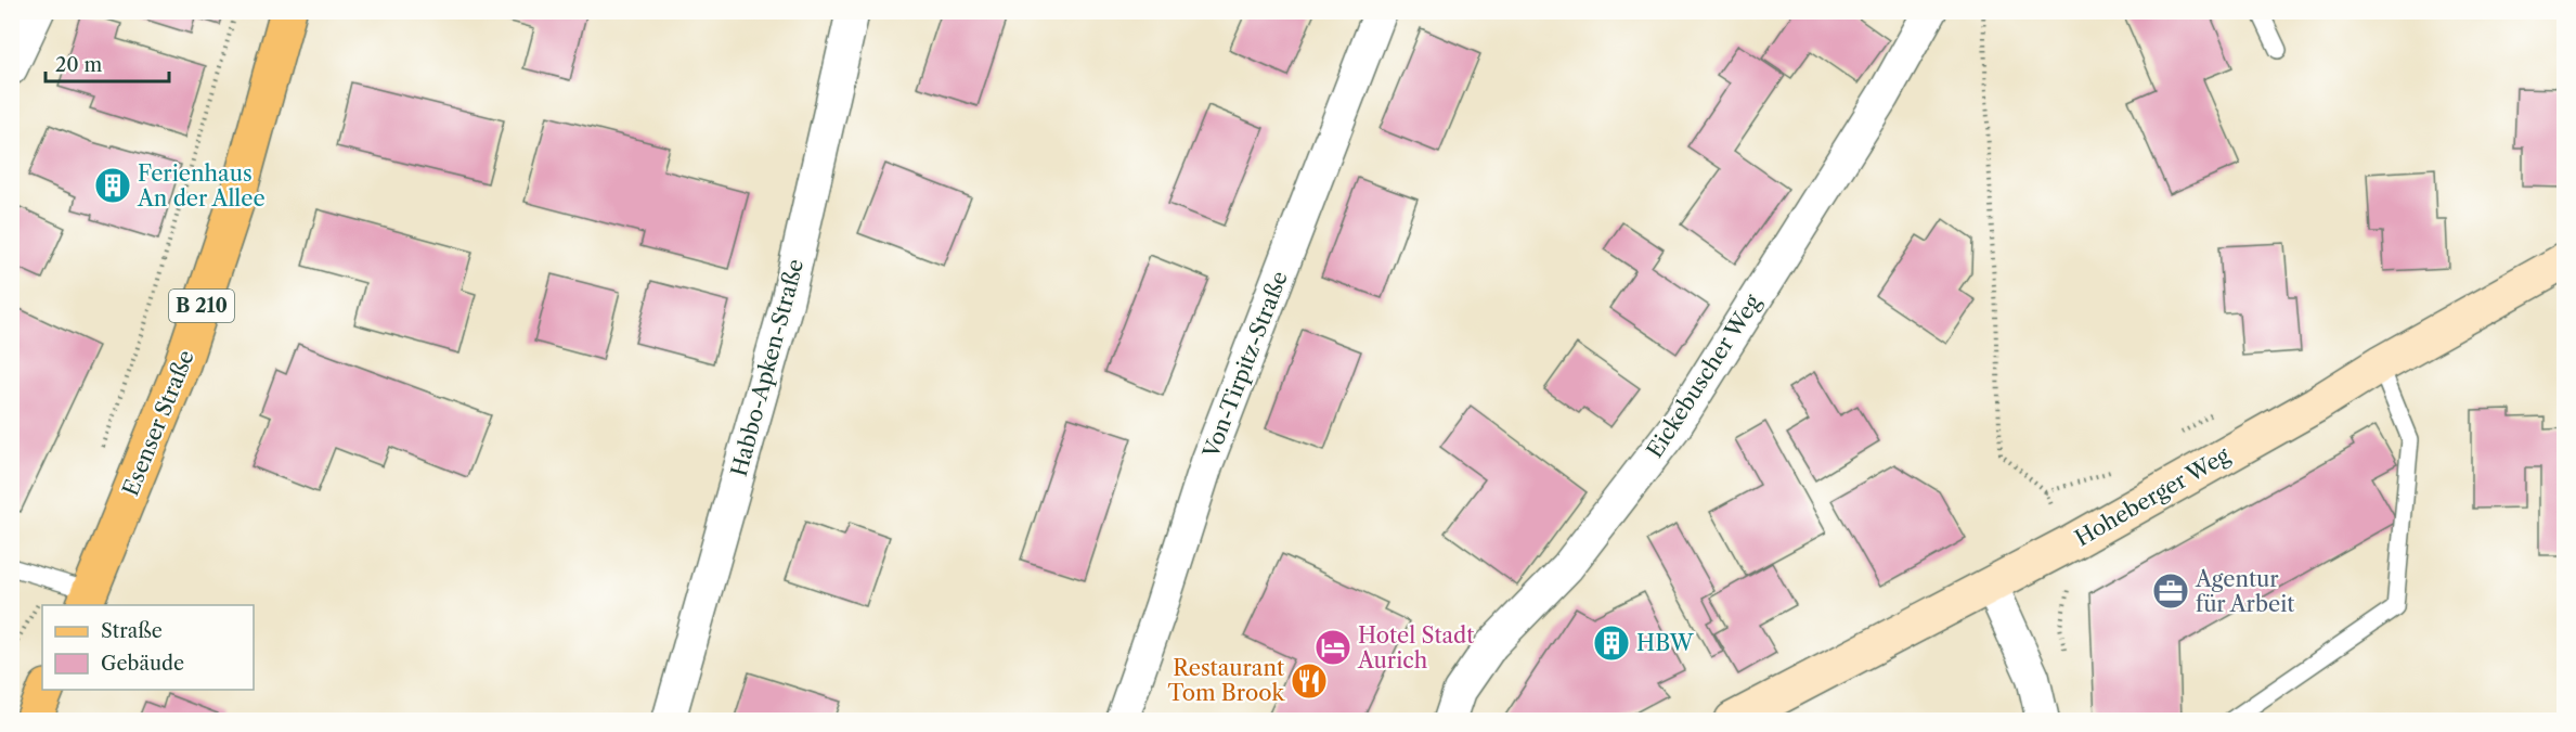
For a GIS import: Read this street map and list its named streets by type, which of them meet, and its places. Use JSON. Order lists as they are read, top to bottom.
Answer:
{
  "streets": {
    "main road": ["B 210", "Esenser Straße"],
    "street": [
      "Von-Tirpitz-Straße",
      "Habbo-Apken-Straße",
      "Eickebuscher Weg",
      "Hoheberger Weg"
    ]
  },
  "places": {
    "building": ["Ferienhaus An der Allee", "HBW"],
    "office": ["Agentur für Arbeit"],
    "hotel": ["Hotel Stadt Aurich"],
    "restaurant": ["Restaurant Tom Brook"]
  },
  "legend": ["Straße", "Gebäude"],
  "scale_bar": "20 m"
}
